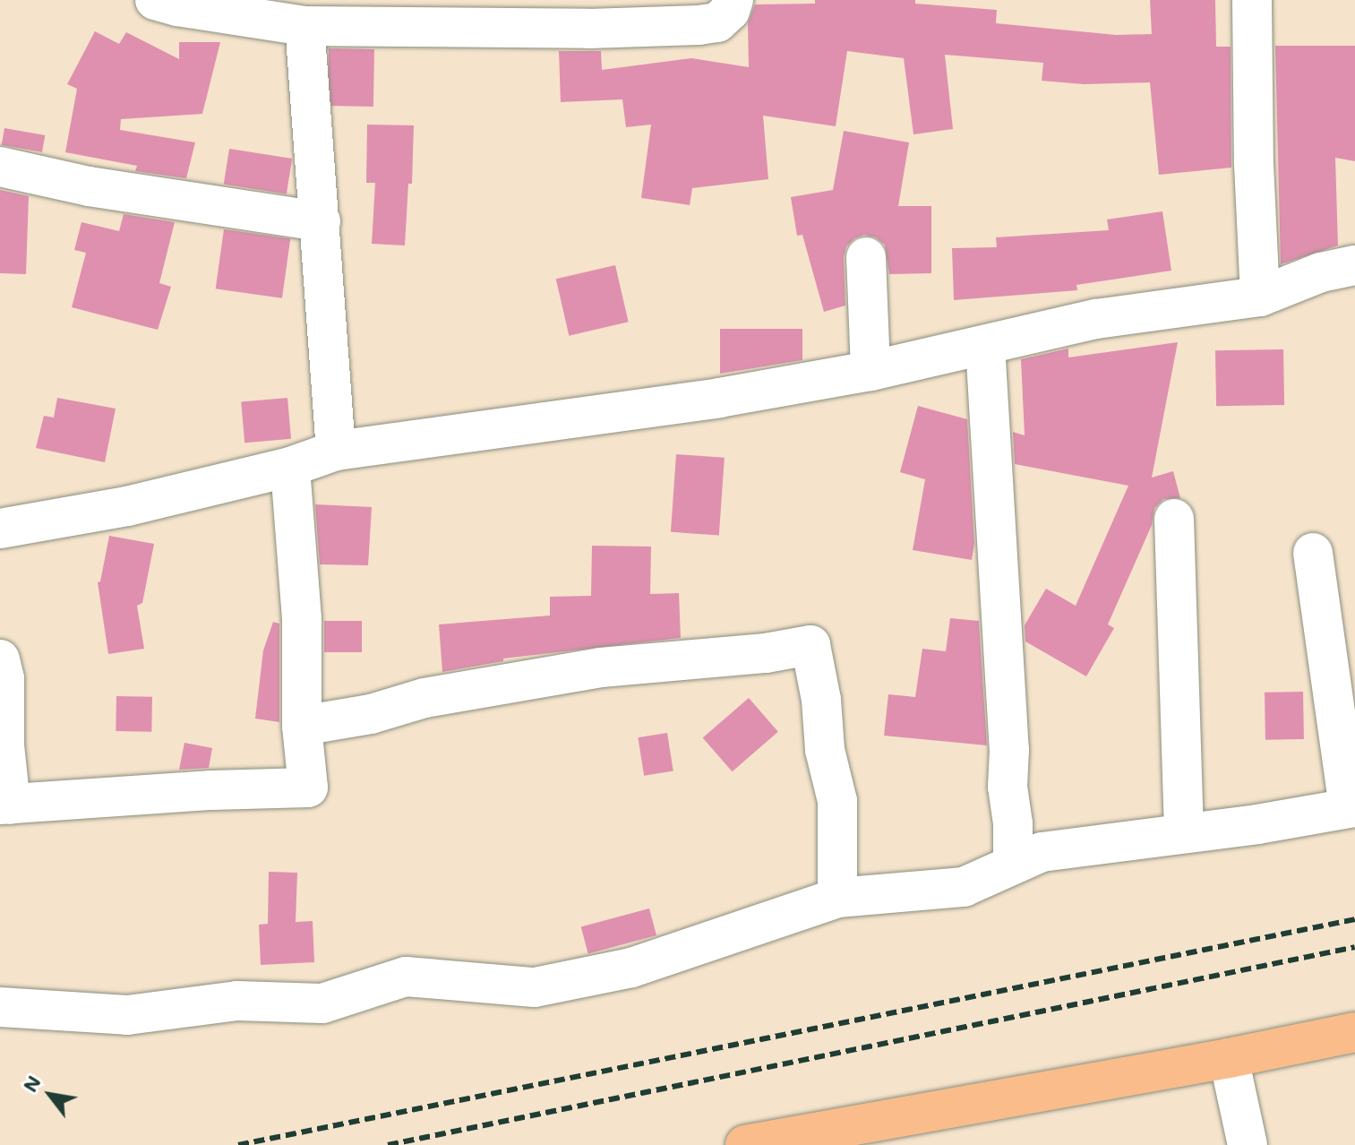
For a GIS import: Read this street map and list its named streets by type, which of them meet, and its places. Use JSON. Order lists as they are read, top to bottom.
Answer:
{
  "north": "top left"
}
